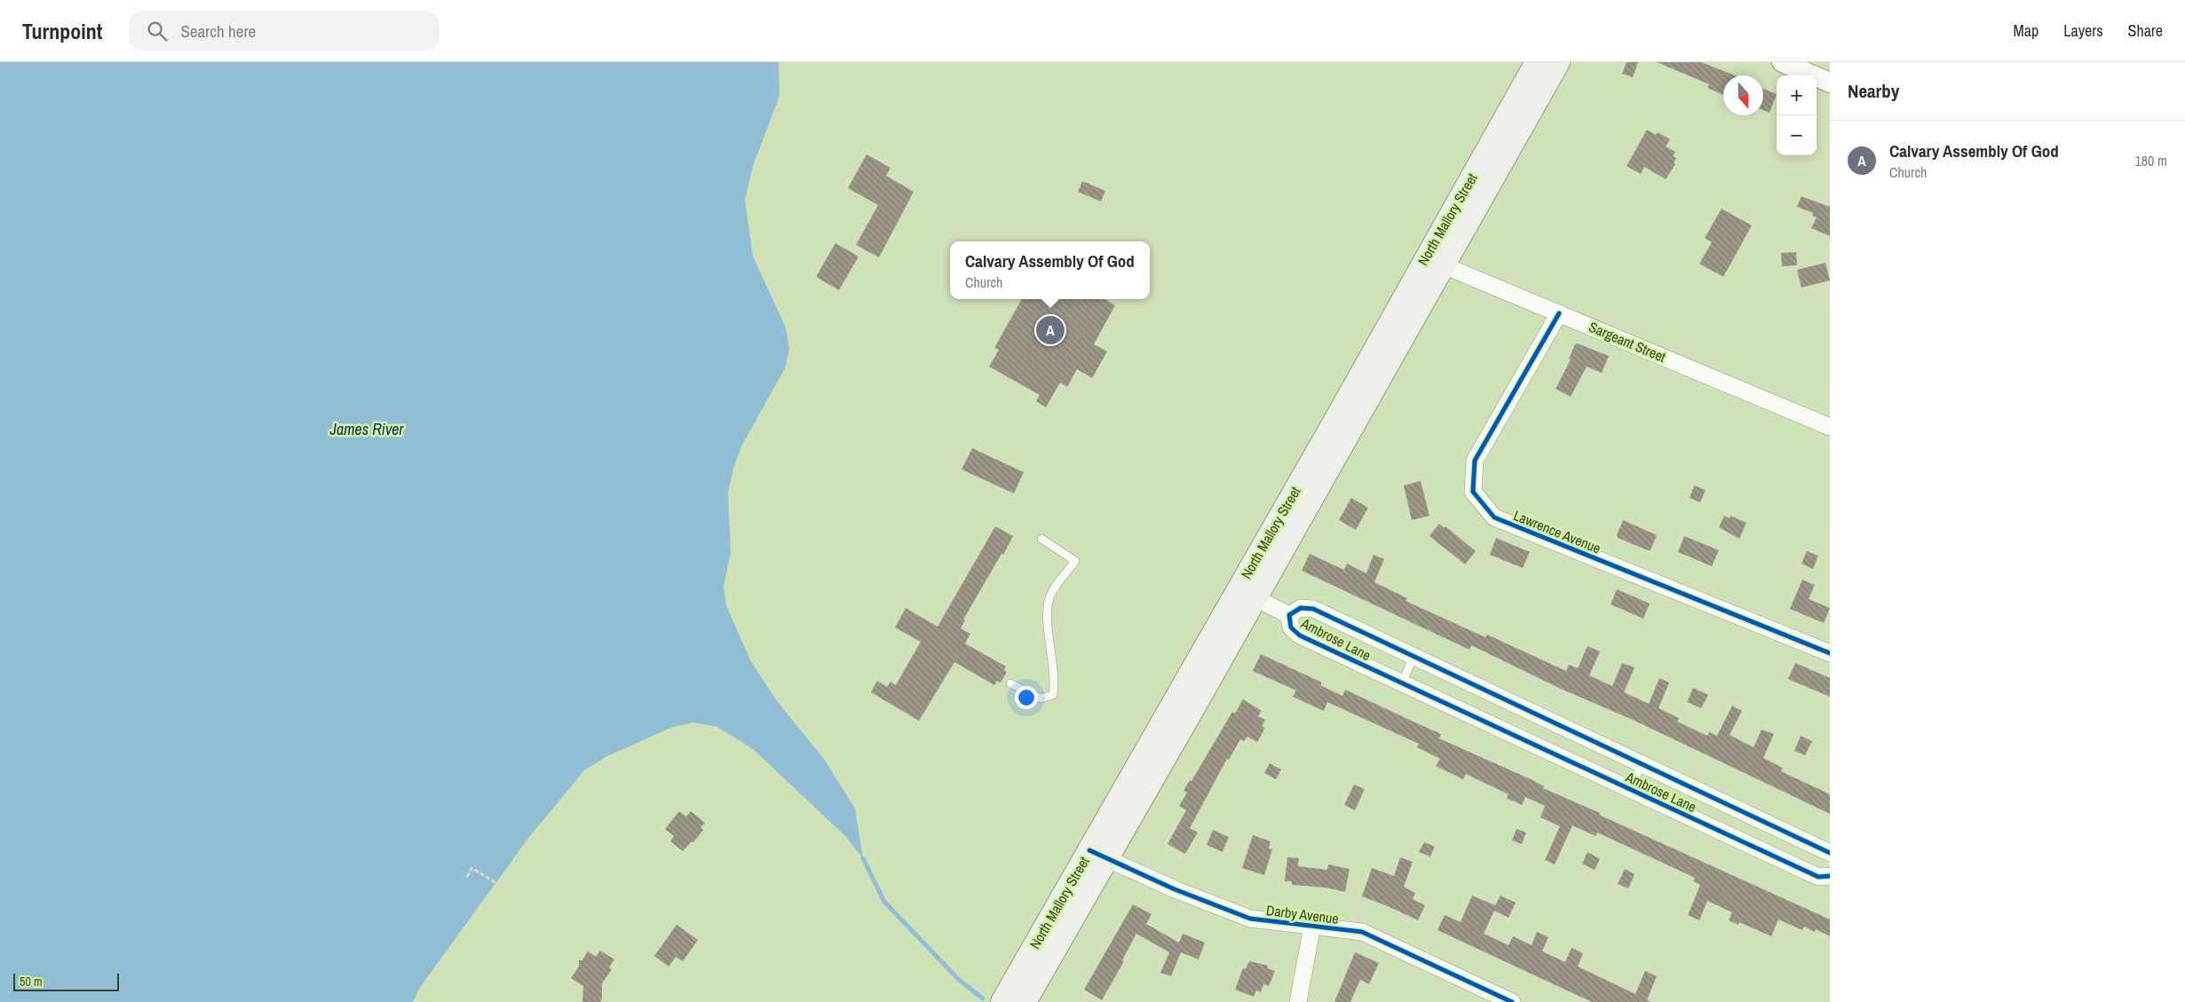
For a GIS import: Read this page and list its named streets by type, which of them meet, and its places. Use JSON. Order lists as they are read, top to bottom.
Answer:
{
  "streets": {
    "main road": ["North Mallory Street"],
    "street": [
      "Sargeant Street",
      "Lawrence Avenue",
      "Ambrose Lane",
      "Darby Avenue"
    ]
  },
  "crossings": [
    ["North Mallory Street", "Sargeant Street"],
    ["North Mallory Street", "Ambrose Lane"],
    ["North Mallory Street", "Darby Avenue"],
    ["Sargeant Street", "Lawrence Avenue"]
  ],
  "water": ["James River"],
  "scale_bar": "50 m",
  "north": "bottom",
  "page": {
    "header": "Turnpoint",
    "search": "Search here",
    "nav": ["Map", "Layers", "Share"],
    "heading": "Nearby",
    "map_buttons": ["+", "−"],
    "list": [
      {
        "mark": "A",
        "name": "Calvary Assembly Of God",
        "note": "Church",
        "value": "180 m"
      }
    ],
    "popup": ["Calvary Assembly Of God", "Church"],
    "pins": "A",
    "scale": "50 m"
  }
}
